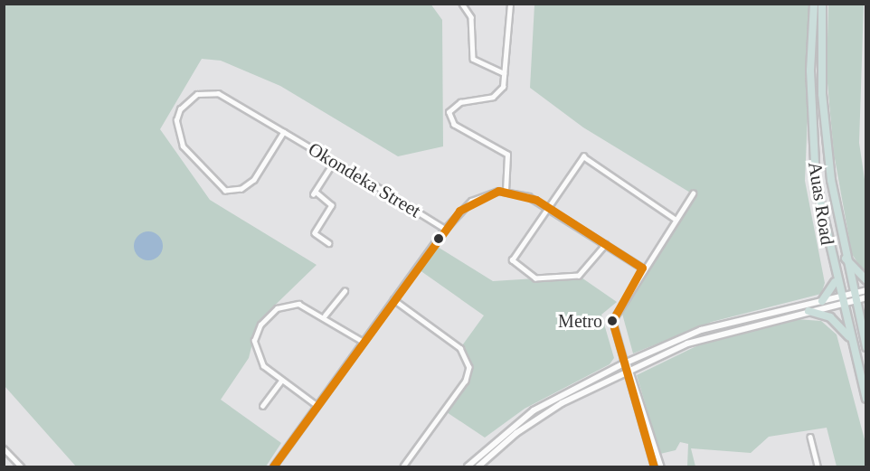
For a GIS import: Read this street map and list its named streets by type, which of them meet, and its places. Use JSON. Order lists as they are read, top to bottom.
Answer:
{
  "streets": {
    "highway": ["Auas Road"],
    "street": ["Okondeka Street"]
  },
  "places": ["Metro"]
}
